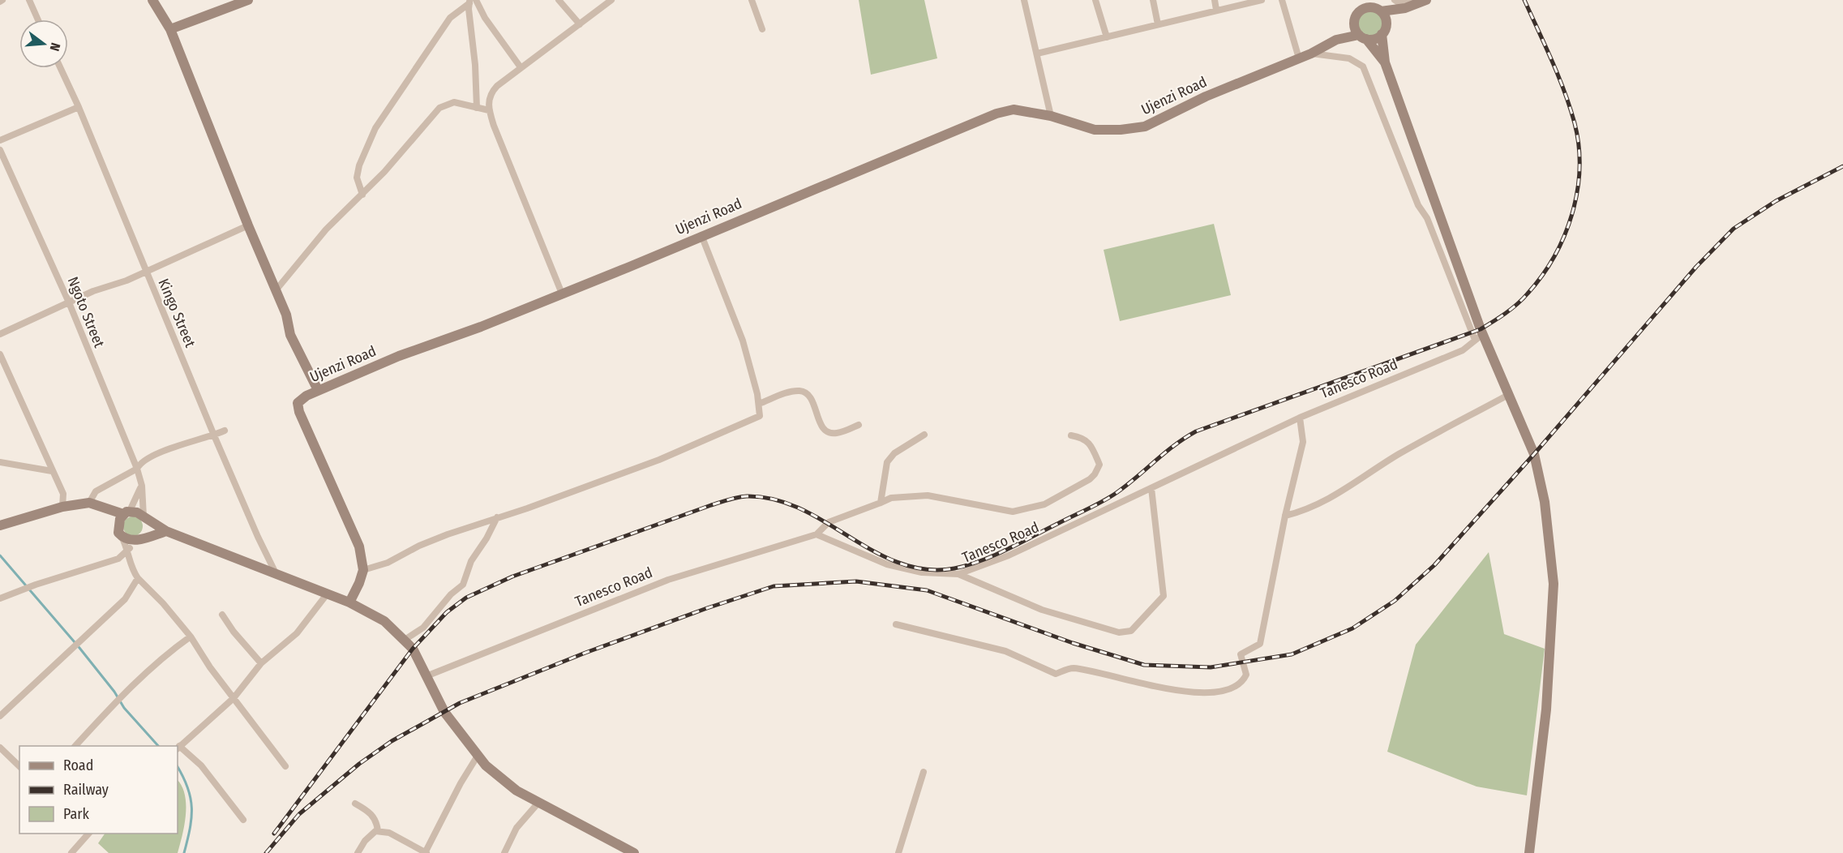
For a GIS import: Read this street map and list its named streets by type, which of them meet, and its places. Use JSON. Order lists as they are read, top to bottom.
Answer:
{
  "streets": {
    "street": [
      "Ujenzi Road",
      "Ngoto Street",
      "Kingo Street",
      "Tanesco Road"
    ]
  },
  "legend": ["Road", "Railway", "Park"],
  "north": "right"
}
